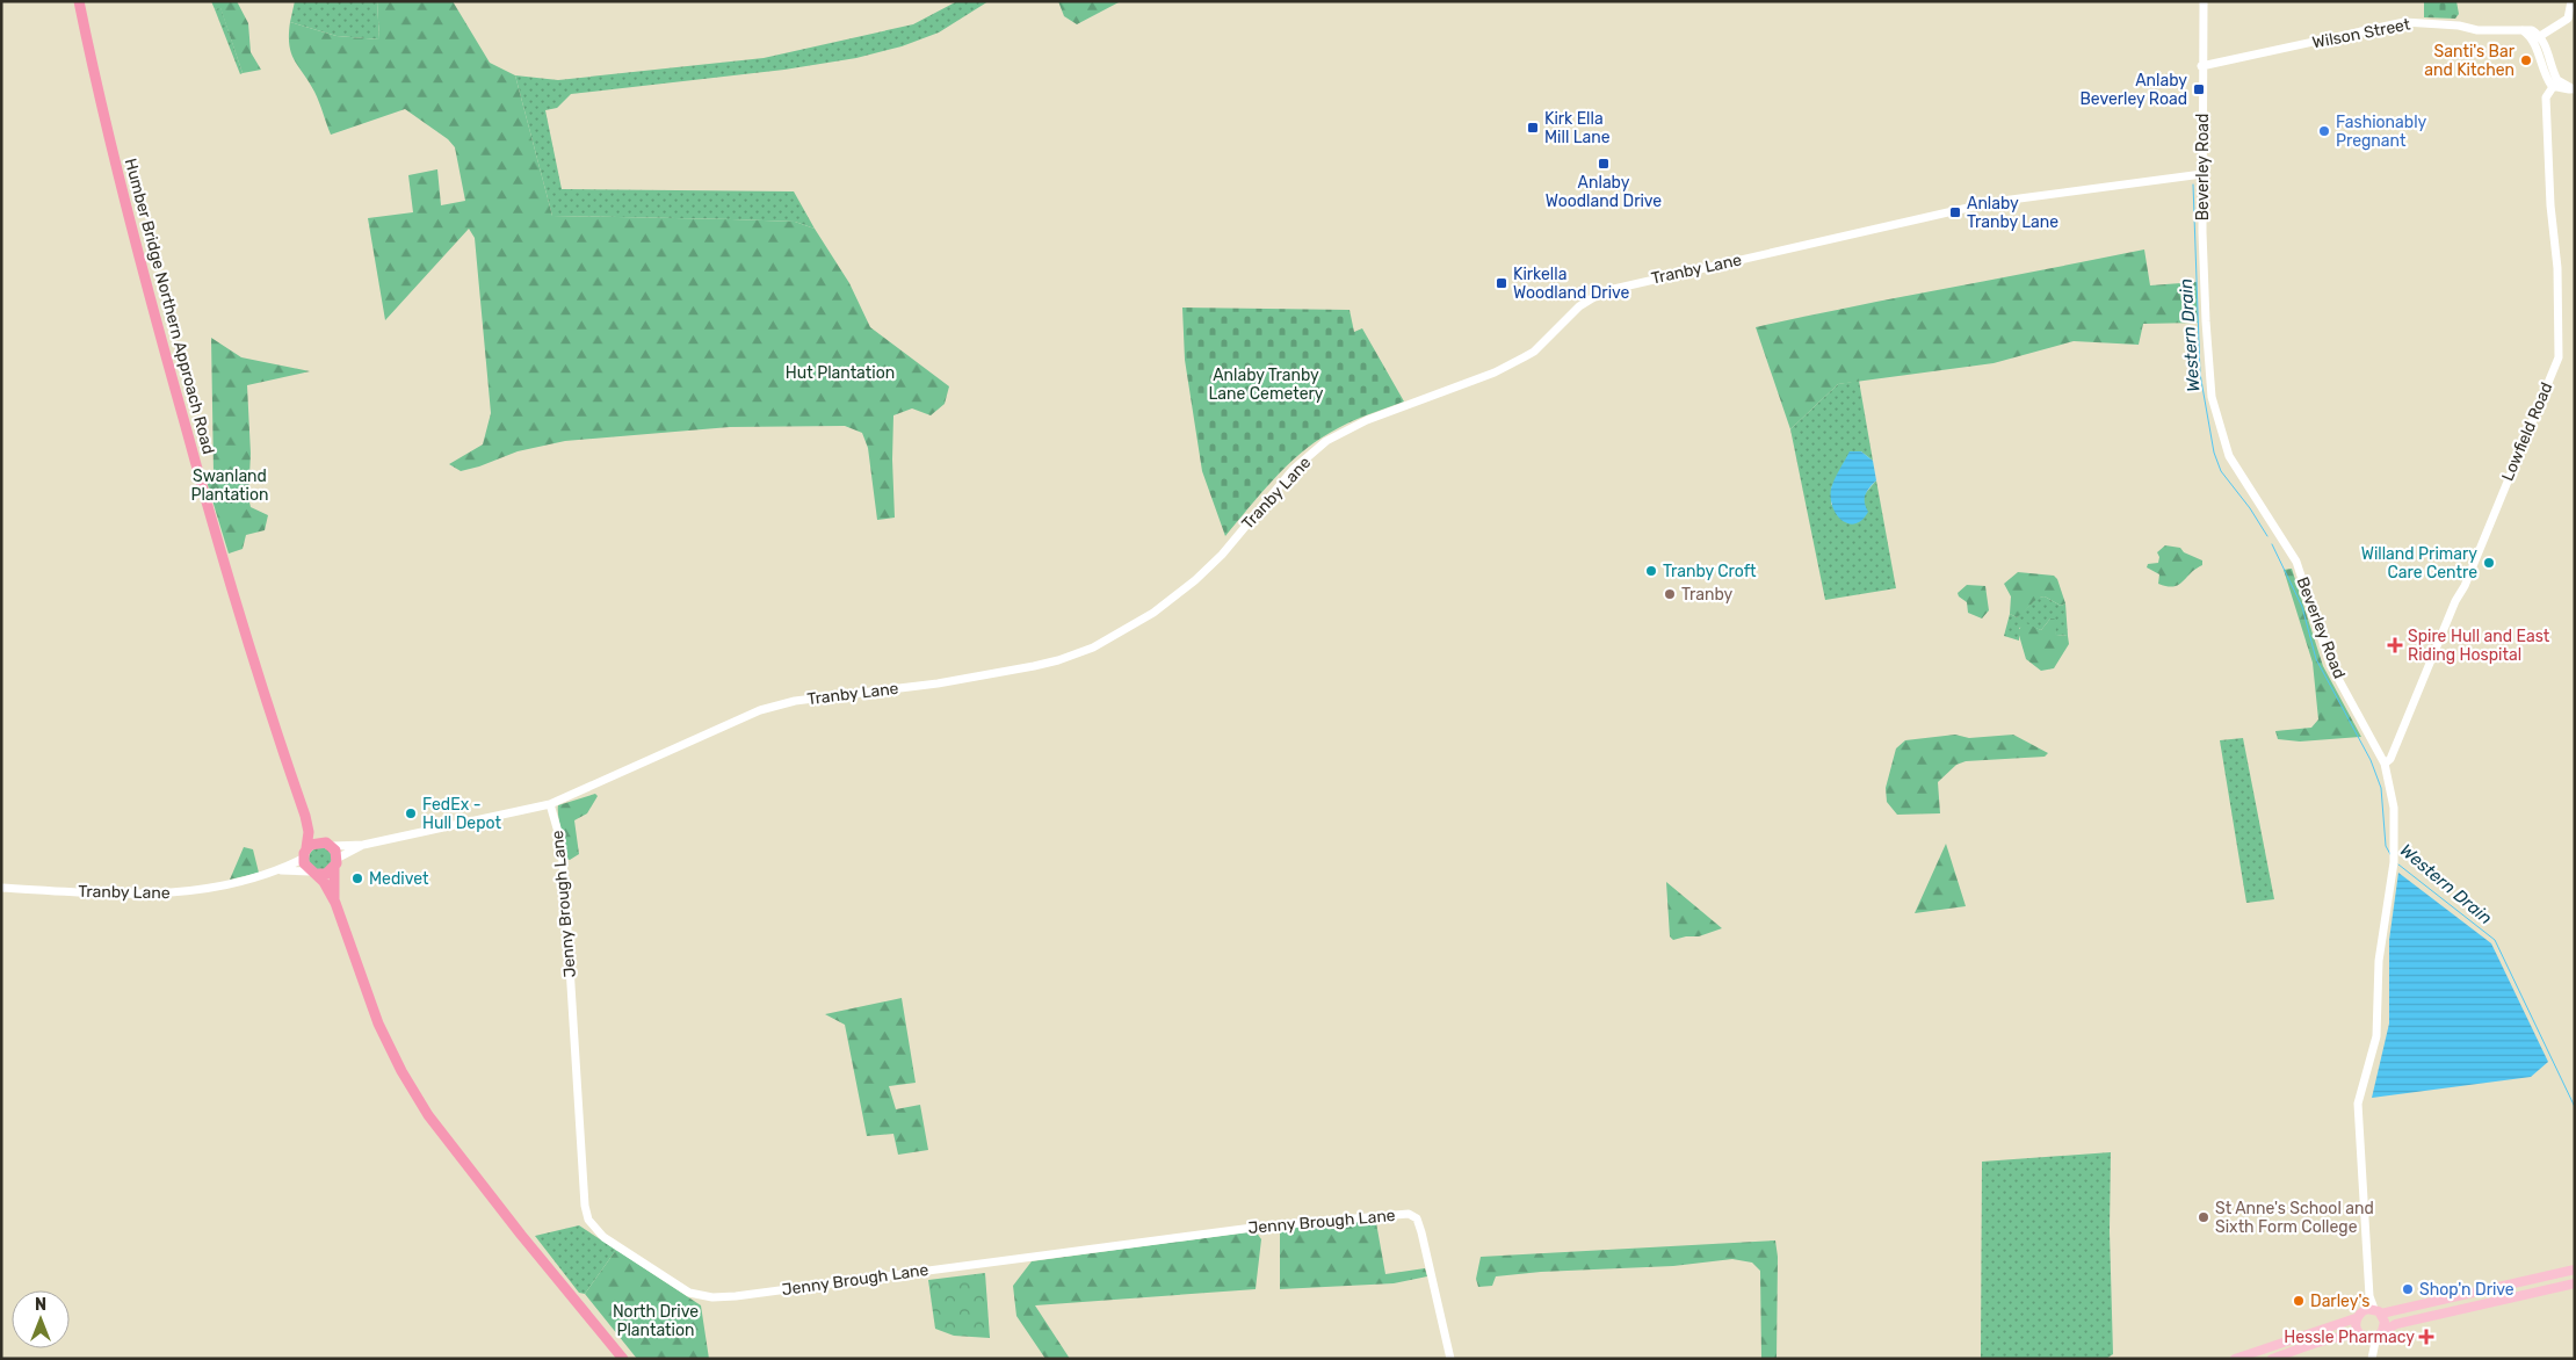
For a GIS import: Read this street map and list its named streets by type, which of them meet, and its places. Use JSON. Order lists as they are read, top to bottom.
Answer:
{
  "streets": {
    "highway": ["Humber Bridge Northern Approach Road"],
    "main road": [
      "Wilson Street",
      "Beverley Road",
      "Tranby Lane",
      "Lowfield Road",
      "Jenny Brough Lane"
    ]
  },
  "crossings": [
    ["Wilson Street", "Beverley Road"],
    ["Beverley Road", "Tranby Lane"],
    ["Beverley Road", "Lowfield Road"],
    ["Tranby Lane", "Humber Bridge Northern Approach Road"],
    ["Tranby Lane", "Jenny Brough Lane"]
  ],
  "water": ["Western Drain"],
  "parks": [
    "Hut Plantation",
    "Anlaby Tranby Lane Cemetery",
    "Swanland Plantation",
    "North Drive Plantation"
  ],
  "places": {
    "other": [
      "Santi's Bar and Kitchen",
      "Fashionably Pregnant",
      "Willand Primary Care Centre",
      "Tranby Croft",
      "Tranby",
      "FedEx - Hull Depot",
      "Medivet",
      "St Anne's School and Sixth Form College",
      "Shop'n Drive",
      "Darley's"
    ],
    "transit": [
      "Anlaby Beverley Road",
      "Kirk Ella Mill Lane",
      "Anlaby Woodland Drive",
      "Anlaby Tranby Lane",
      "Kirkella Woodland Drive"
    ],
    "health": ["Spire Hull and East Riding Hospital", "Hessle Pharmacy"]
  },
  "north": "top"
}
